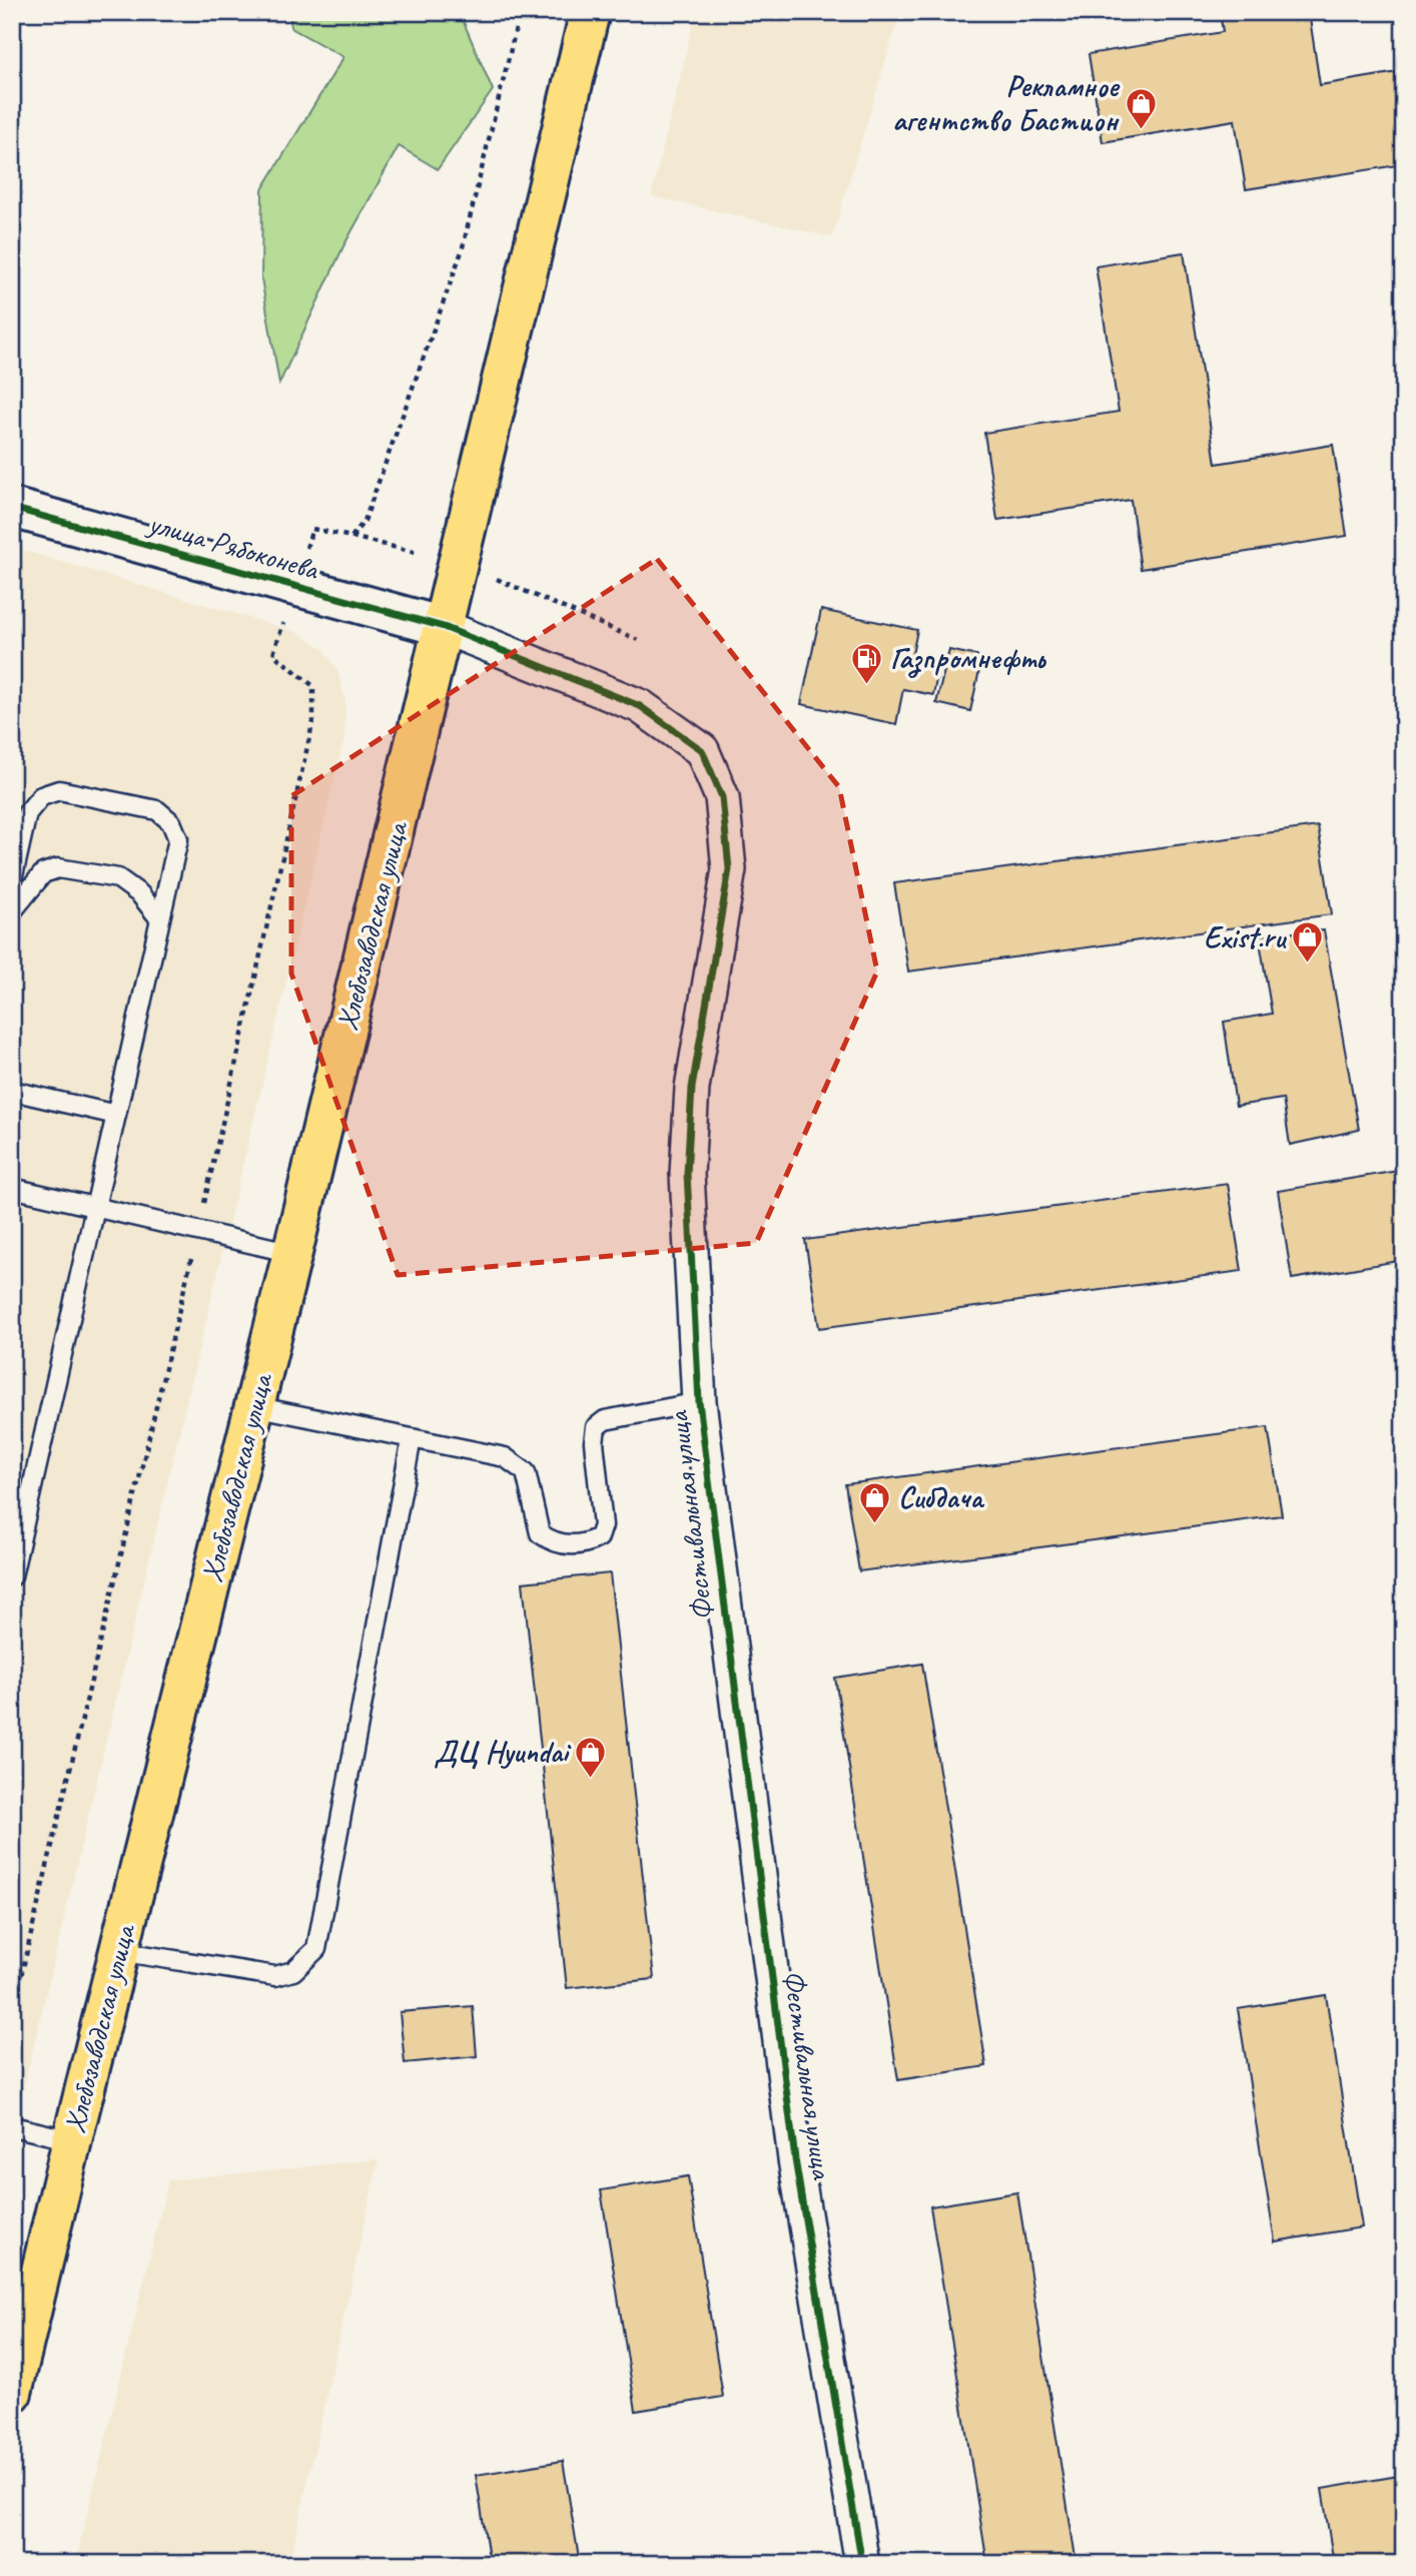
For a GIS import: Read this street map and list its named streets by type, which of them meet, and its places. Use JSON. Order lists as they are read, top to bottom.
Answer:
{
  "streets": {
    "main road": ["Хлебозаводская улица"],
    "street": ["улица Рябоконева", "Фестивальная улица"]
  },
  "crossings": [
    ["улица Рябоконева", "Хлебозаводская улица"],
    ["улица Рябоконева", "Фестивальная улица"],
    ["Хлебозаводская улица", "Фестивальная улица"]
  ],
  "places": {
    "shop": [
      "Рекламное агентство Бастион",
      "Exist.ru",
      "Сибдача",
      "ДЦ Hyundai"
    ],
    "fuel station": ["Газпромнефть"]
  }
}
